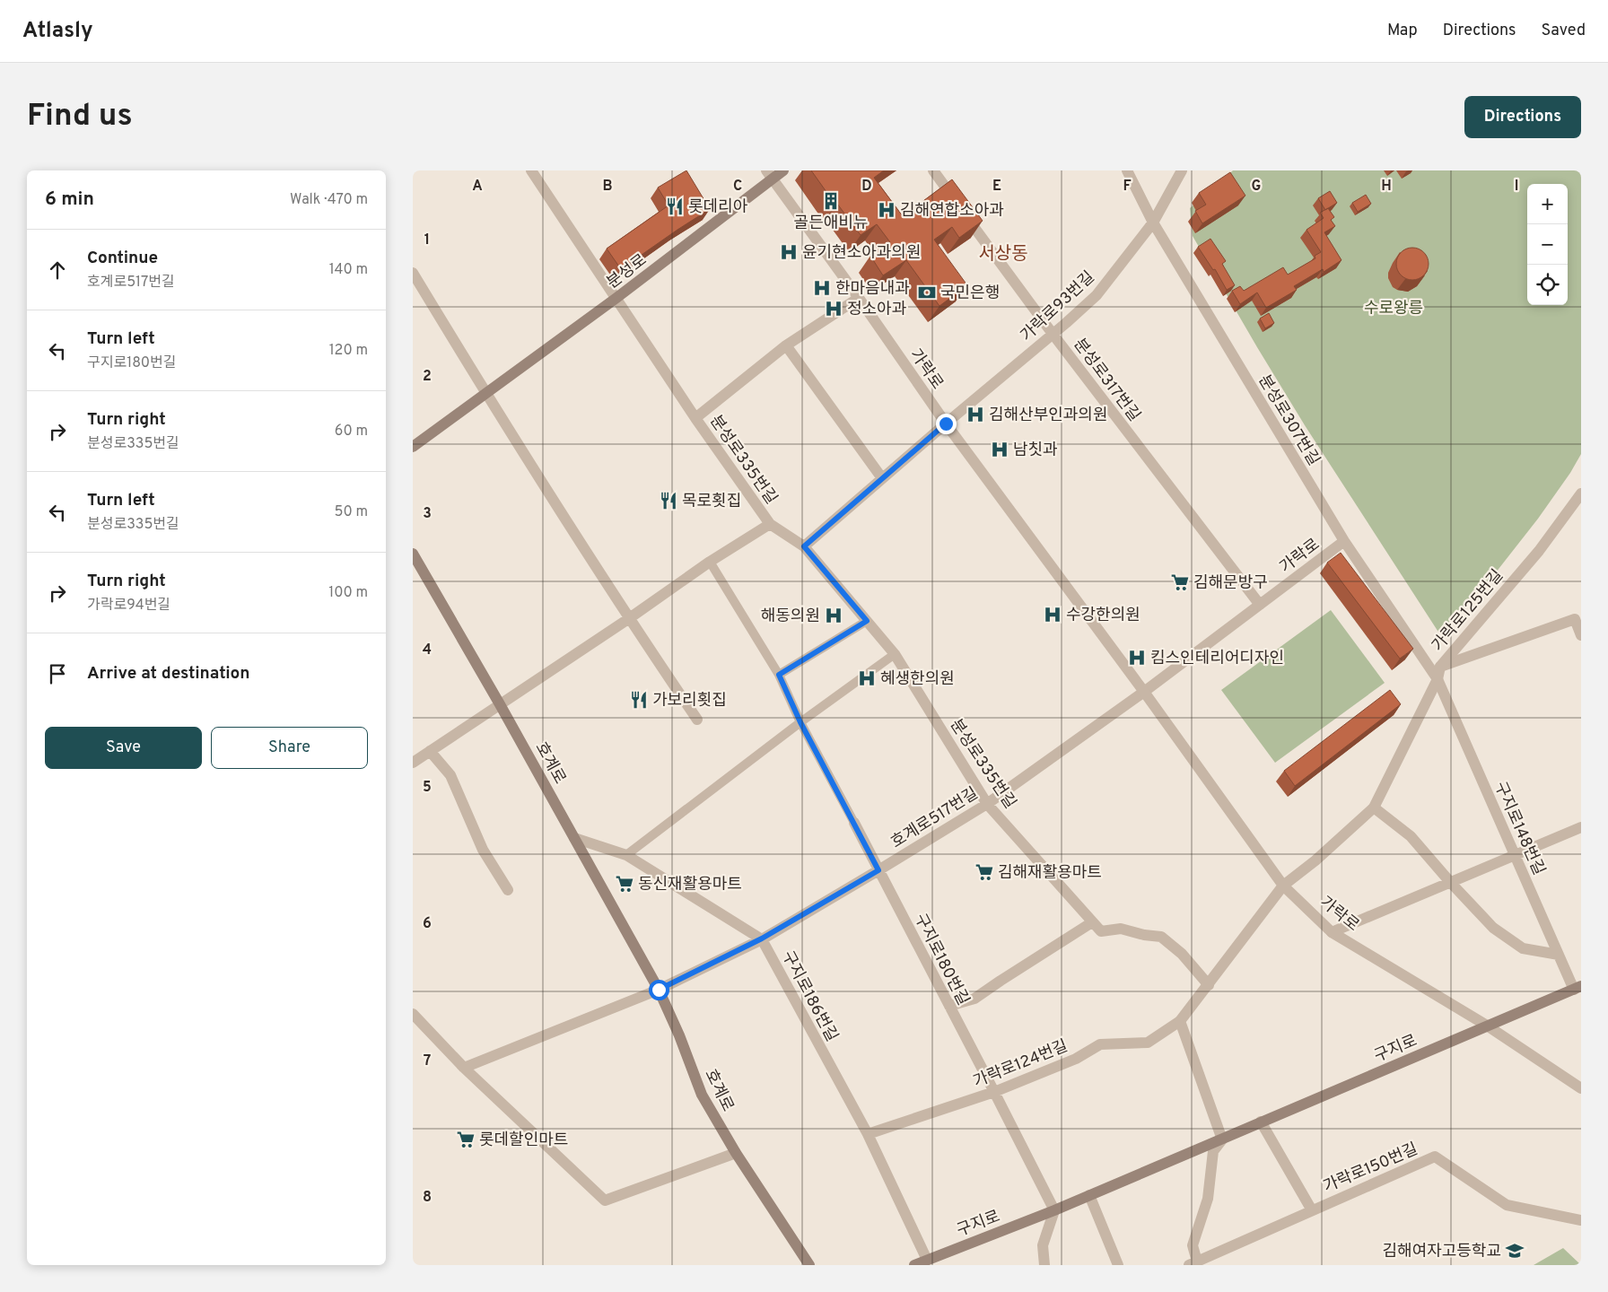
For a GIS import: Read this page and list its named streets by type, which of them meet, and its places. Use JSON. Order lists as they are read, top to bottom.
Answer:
{
  "streets": {
    "main road": ["분성로", "호계로", "구지로"],
    "street": [
      "가락로93번길",
      "가락로",
      "분성로317번길",
      "분성로307번길",
      "분성로335번길",
      "가락로125번길",
      "호계로517번길",
      "구지로148번길",
      "구지로180번길",
      "구지로186번길",
      "가락로124번길",
      "가락로150번길"
    ]
  },
  "crossings": [
    ["분성로", "가락로"],
    ["분성로", "분성로335번길"],
    ["가락로93번길", "가락로"],
    ["가락로93번길", "분성로317번길"],
    ["가락로93번길", "분성로307번길"],
    ["가락로93번길", "분성로335번길"],
    ["가락로", "분성로317번길"],
    ["가락로", "분성로307번길"],
    ["가락로", "가락로125번길"],
    ["가락로", "호계로517번길"],
    ["가락로", "구지로"],
    ["가락로", "가락로124번길"],
    ["분성로307번길", "가락로125번길"],
    ["분성로307번길", "구지로148번길"],
    ["분성로335번길", "호계로517번길"],
    ["분성로335번길", "가락로124번길"],
    ["가락로125번길", "구지로148번길"],
    ["가락로125번길", "가락로124번길"],
    ["호계로", "호계로517번길"],
    ["호계로", "구지로186번길"],
    ["호계로517번길", "구지로180번길"],
    ["호계로517번길", "구지로186번길"],
    ["구지로148번길", "구지로"],
    ["구지로180번길", "구지로"],
    ["구지로180번길", "가락로124번길"],
    ["구지로186번길", "구지로"],
    ["구지로186번길", "가락로124번길"],
    ["구지로", "가락로150번길"]
  ],
  "districts": ["서상동"],
  "parks": ["수로왕릉"],
  "places": {
    "building": ["골든애비뉴"],
    "restaurant": ["롯데리아", "목로횟집", "가보리횟집"],
    "hospital": [
      "김해연합소아과",
      "윤기현소아과의원",
      "한마음내과",
      "정소아과",
      "김해산부인과의원",
      "남칫과",
      "수강한의원",
      "해동의원",
      "킴스인테리어디자인",
      "혜생한의원"
    ],
    "bank": ["국민은행"],
    "supermarket": [
      "김해문방구",
      "김해재활용마트",
      "동신재활용마트",
      "롯데할인마트"
    ],
    "school or university": ["김해여자고등학교"]
  },
  "page": {
    "header": "Atlasly",
    "nav": ["Map", "Directions", "Saved"],
    "buttons": [
      "Directions",
      ["Save", "Share"]
    ],
    "title": "Find us",
    "heading": ["6 min", "Walk · 470 m"],
    "map_buttons": ["+", "−"],
    "list": [
      ["Continue", "호계로517번길", "140 m"],
      ["Turn left", "구지로180번길", "120 m"],
      ["Turn right", "분성로335번길", "60 m"],
      ["Turn left", "분성로335번길", "50 m"],
      ["Turn right", "가락로94번길", "100 m"],
      "Arrive at destination"
    ]
  },
  "grid": {
    "columns": [
      "A",
      "B",
      "C",
      "D",
      "E",
      "F",
      "G",
      "H",
      "I"
    ],
    "rows": [
      "1",
      "2",
      "3",
      "4",
      "5",
      "6",
      "7",
      "8"
    ]
  }
}
